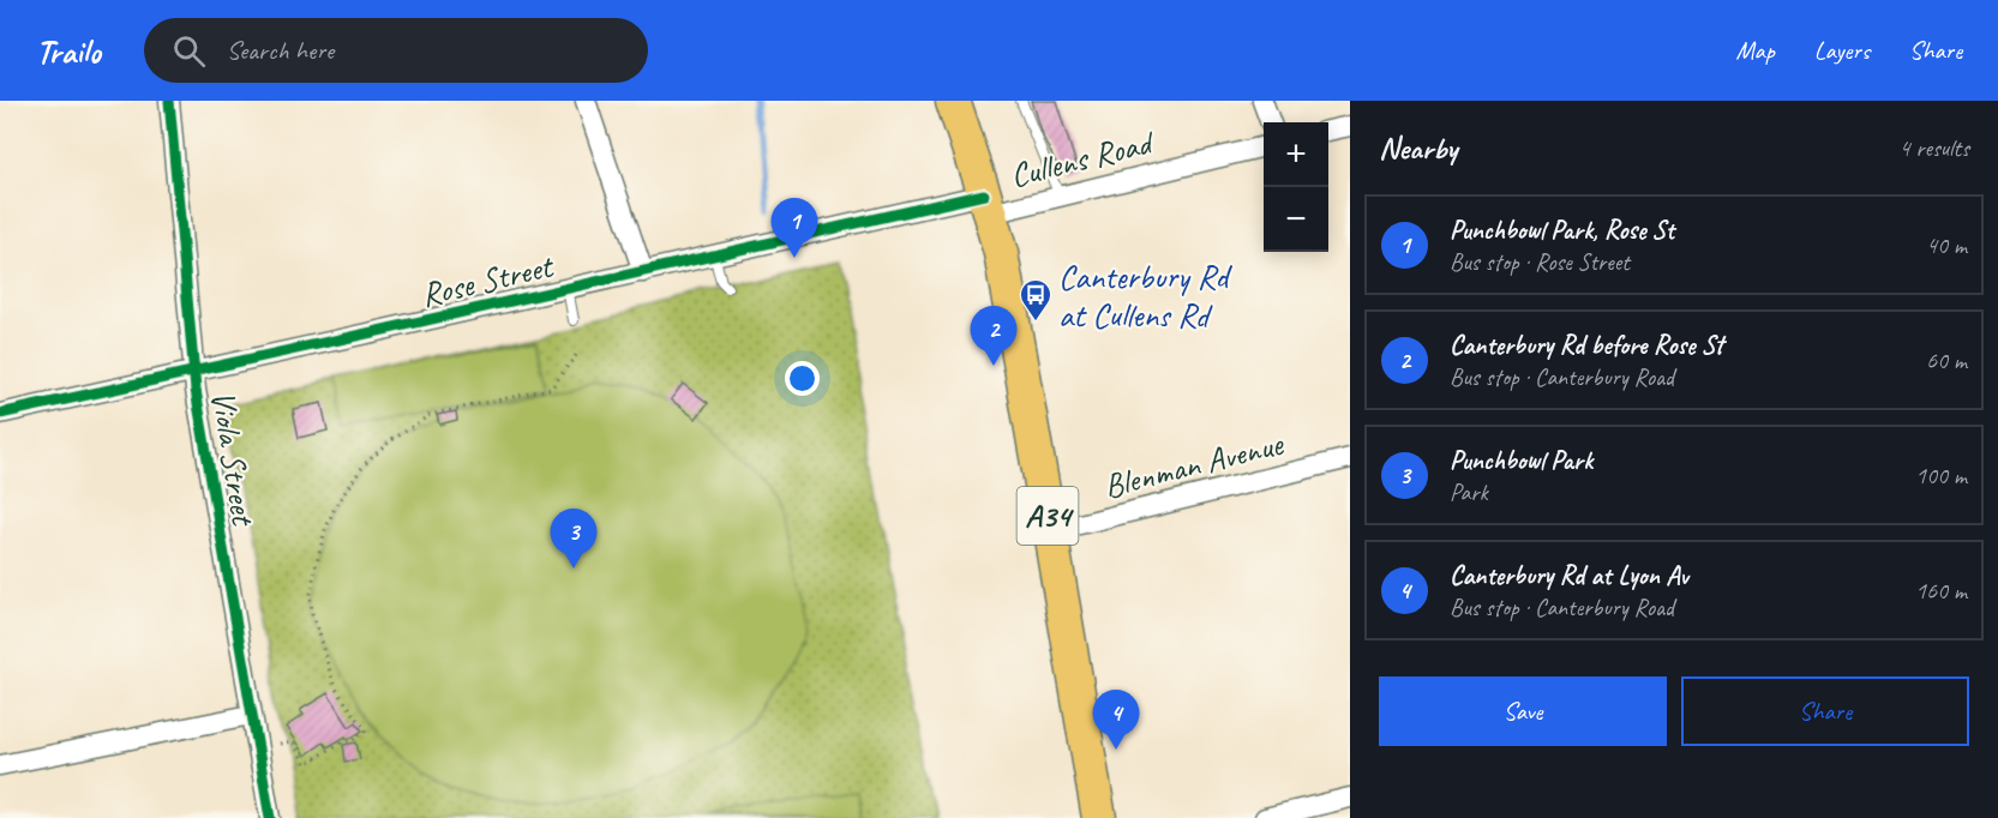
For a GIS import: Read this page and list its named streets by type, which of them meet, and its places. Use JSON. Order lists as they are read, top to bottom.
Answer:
{
  "streets": {
    "highway": ["A34"],
    "street": [
      "Cullens Road",
      "Rose Street",
      "Viola Street",
      "Blenman Avenue"
    ]
  },
  "crossings": [
    ["Cullens Road", "Rose Street"],
    ["Cullens Road", "A34"],
    ["Rose Street", "Viola Street"],
    ["Rose Street", "A34"],
    ["Blenman Avenue", "A34"]
  ],
  "places": {
    "bus stop": ["Canterbury Rd at Cullens Rd"]
  },
  "page": {
    "header": "Trailo",
    "search": "Search here",
    "nav": ["Map", "Layers", "Share"],
    "heading": ["Nearby", "4 results"],
    "map_buttons": ["+", "−"],
    "list": [
      {
        "mark": "1",
        "name": "Punchbowl Park, Rose St",
        "note": "Bus stop · Rose Street",
        "value": "40 m"
      },
      {
        "mark": "2",
        "name": "Canterbury Rd before Rose St",
        "note": "Bus stop · Canterbury Road",
        "value": "60 m"
      },
      {
        "mark": "3",
        "name": "Punchbowl Park",
        "note": "Park",
        "value": "100 m"
      },
      {
        "mark": "4",
        "name": "Canterbury Rd at Lyon Av",
        "note": "Bus stop · Canterbury Road",
        "value": "160 m"
      }
    ],
    "pins": [
      "1",
      "2",
      "3",
      "4"
    ],
    "buttons": ["Save", "Share"]
  }
}
